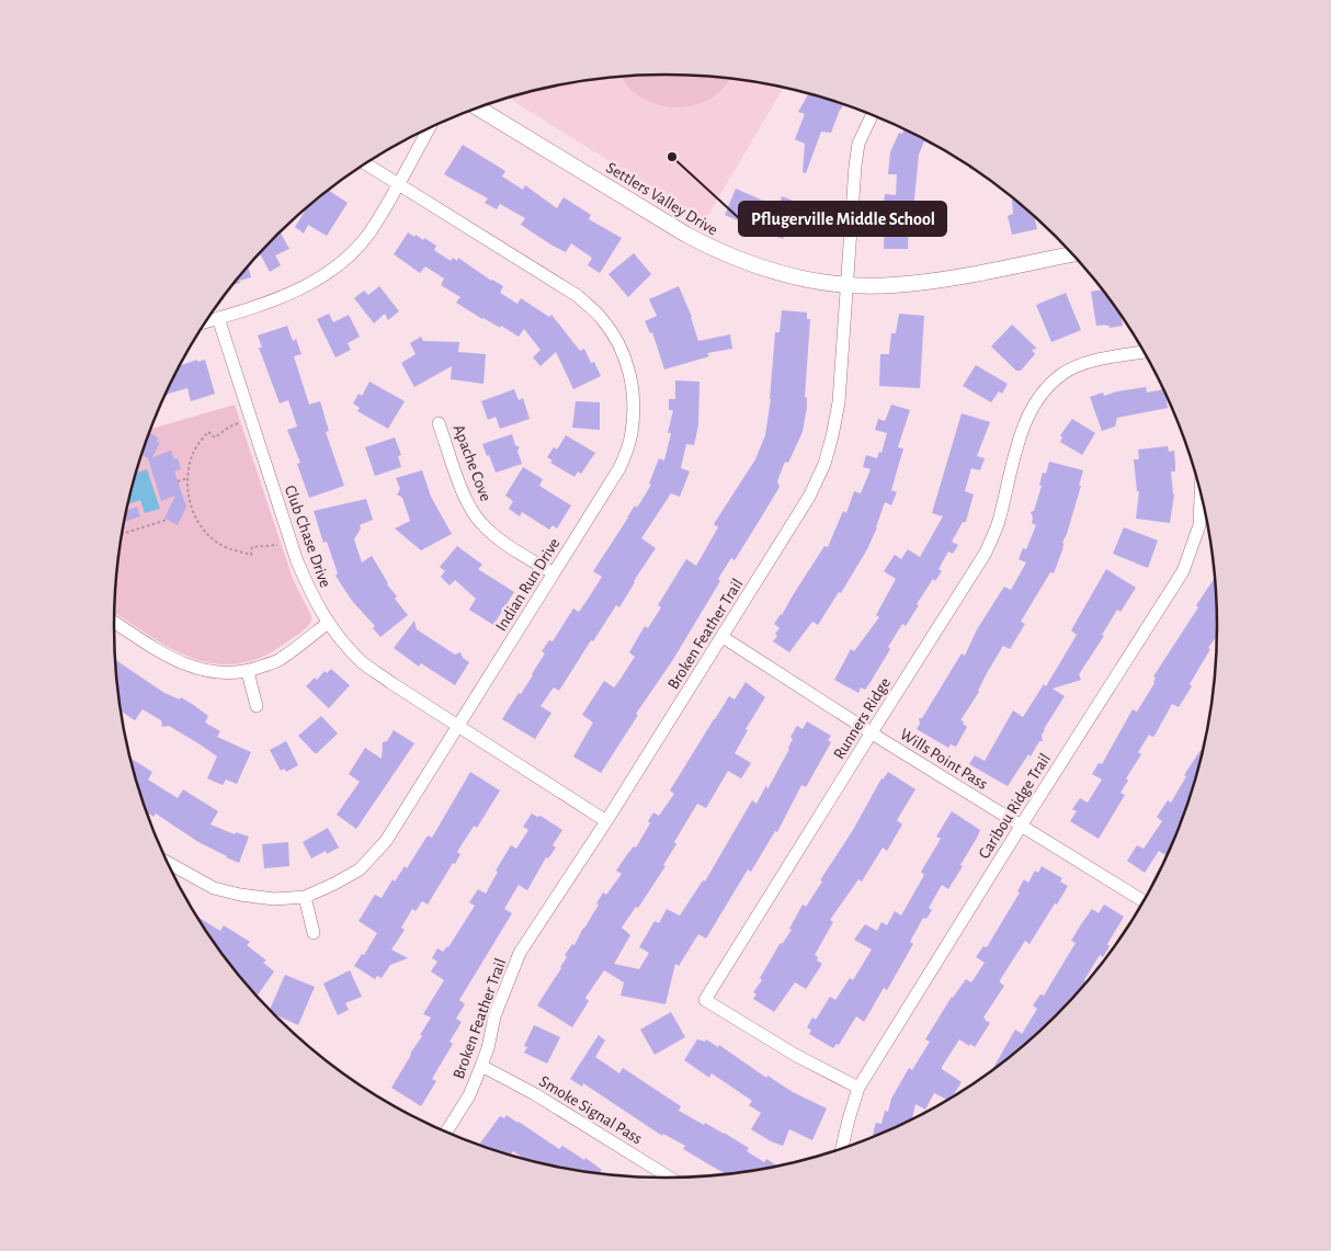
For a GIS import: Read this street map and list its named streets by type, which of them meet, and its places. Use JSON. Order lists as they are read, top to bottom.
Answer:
{
  "streets": {
    "street": [
      "Settlers Valley Drive",
      "Apache Cove",
      "Club Chase Drive",
      "Indian Run Drive",
      "Broken Feather Trail",
      "Runners Ridge",
      "Wills Point Pass",
      "Caribou Ridge Trail",
      "Smoke Signal Pass"
    ]
  },
  "crossings": [
    ["Settlers Valley Drive", "Broken Feather Trail"],
    ["Apache Cove", "Indian Run Drive"],
    ["Club Chase Drive", "Indian Run Drive"],
    ["Club Chase Drive", "Broken Feather Trail"],
    ["Broken Feather Trail", "Wills Point Pass"],
    ["Broken Feather Trail", "Smoke Signal Pass"],
    ["Runners Ridge", "Wills Point Pass"],
    ["Runners Ridge", "Caribou Ridge Trail"],
    ["Wills Point Pass", "Caribou Ridge Trail"]
  ],
  "places": ["Pflugerville Middle School"]
}
